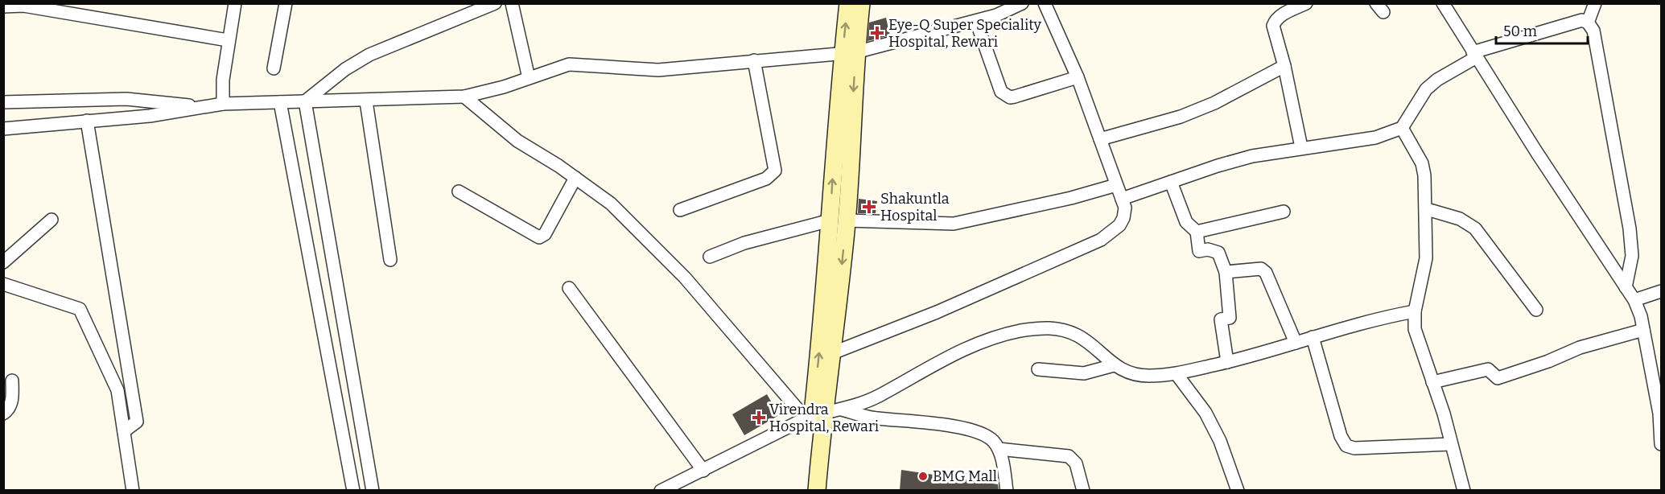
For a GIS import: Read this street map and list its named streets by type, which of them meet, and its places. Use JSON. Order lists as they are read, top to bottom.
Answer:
{
  "places": {
    "health": ["Eye-Q Super Speciality Hospital, Rewari", "Shakuntla Hospital", "Virendra Hospital, Rewari"],
    "other": ["BMG Mall"]
  },
  "scale_bar": "50 m"
}
